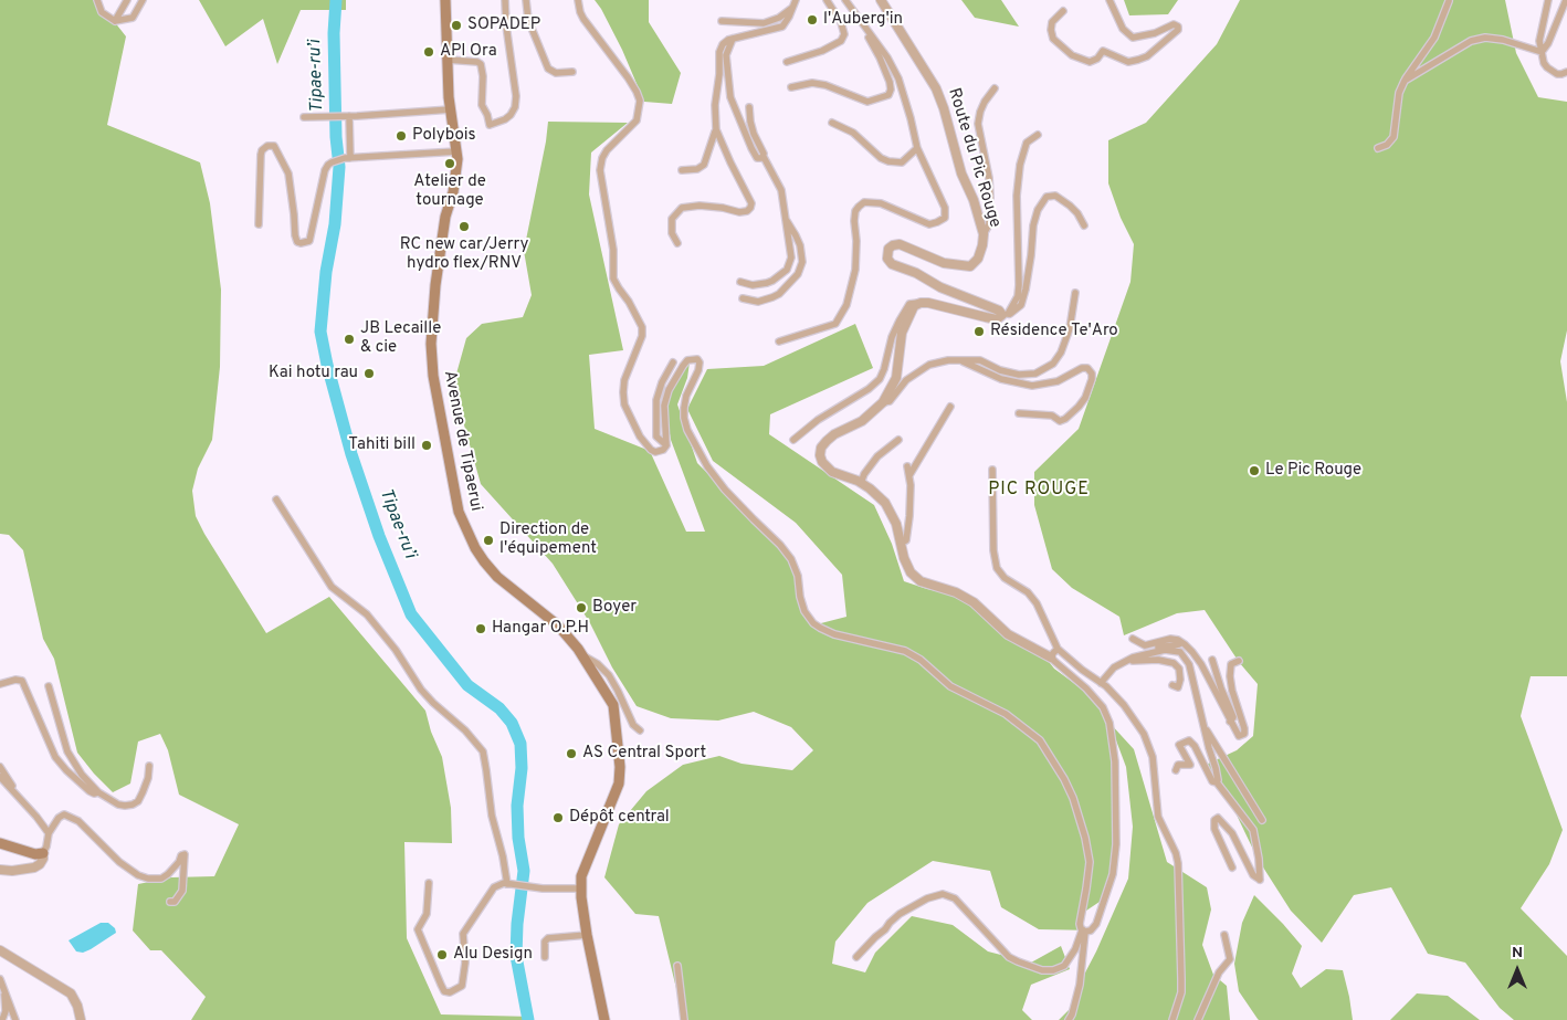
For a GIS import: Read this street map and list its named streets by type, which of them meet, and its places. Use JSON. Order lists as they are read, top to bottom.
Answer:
{
  "streets": {
    "main road": ["Avenue de Tipaerui"],
    "street": ["Route du Pic Rouge"]
  },
  "districts": ["PIC ROUGE"],
  "water": ["Tipae-ru’i"],
  "places": [
    "l'Auberg'in",
    "SOPADEP",
    "API Ora",
    "Polybois",
    "Atelier de tournage",
    "RC new car/Jerry hydro flex/RNV",
    "Résidence Te'Aro",
    "JB Lecaille & cie",
    "Kai hotu rau",
    "Tahiti bill",
    "Le Pic Rouge",
    "Direction de l'équipement",
    "Boyer",
    "Hangar O.P.H",
    "AS Central Sport",
    "Dépôt central",
    "Alu Design"
  ],
  "north": "top"
}
